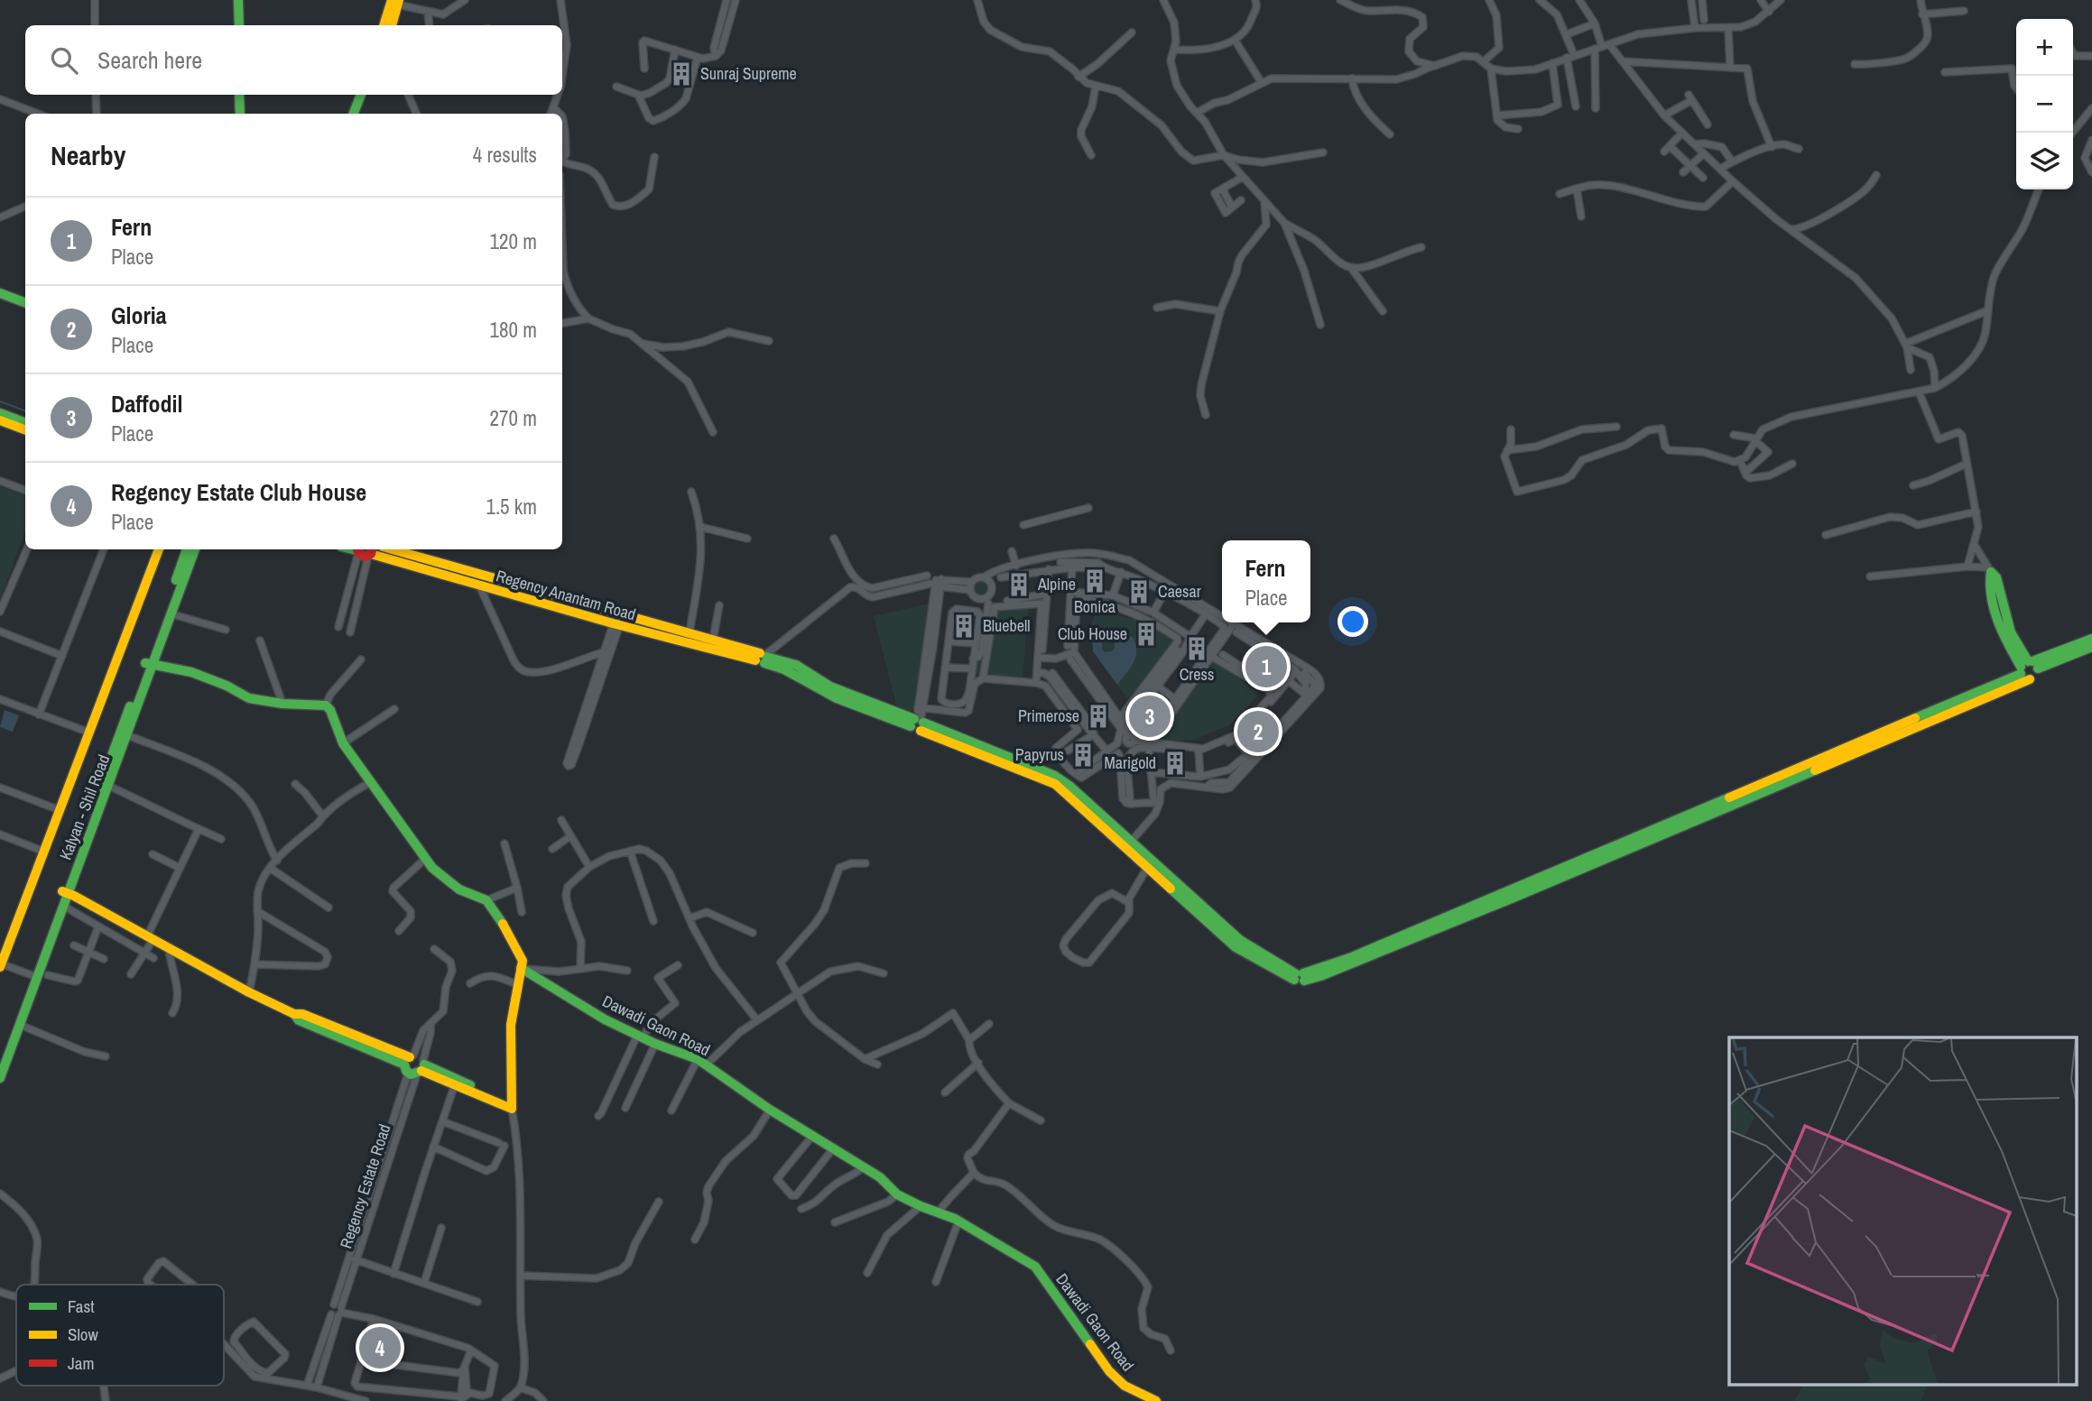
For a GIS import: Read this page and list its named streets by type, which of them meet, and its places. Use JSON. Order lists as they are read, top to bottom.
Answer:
{
  "streets": {
    "street": [
      "Regency Anantam Road",
      "Kalyan - Shil Road",
      "Dawadi Gaon Road",
      "Regency Estate Road"
    ]
  },
  "places": {
    "building": [
      "Sunraj Supreme",
      "Bonica",
      "Alpine",
      "Caesar",
      "Bluebell",
      "Club House",
      "Cress",
      "Primerose",
      "Papyrus",
      "Marigold"
    ]
  },
  "legend": ["Fast", "Slow", "Jam"],
  "page": {
    "map_buttons": ["+", "−"],
    "search": "Search here",
    "heading": ["Nearby", "4 results"],
    "list": [
      {
        "mark": "1",
        "name": "Fern",
        "note": "Place",
        "value": "120 m"
      },
      {
        "mark": "2",
        "name": "Gloria",
        "note": "Place",
        "value": "180 m"
      },
      {
        "mark": "3",
        "name": "Daffodil",
        "note": "Place",
        "value": "270 m"
      },
      {
        "mark": "4",
        "name": "Regency Estate Club House",
        "note": "Place",
        "value": "1.5 km"
      }
    ],
    "popup": ["Fern", "Place"],
    "pins": [
      "1",
      "3",
      "2",
      "4"
    ]
  }
}
